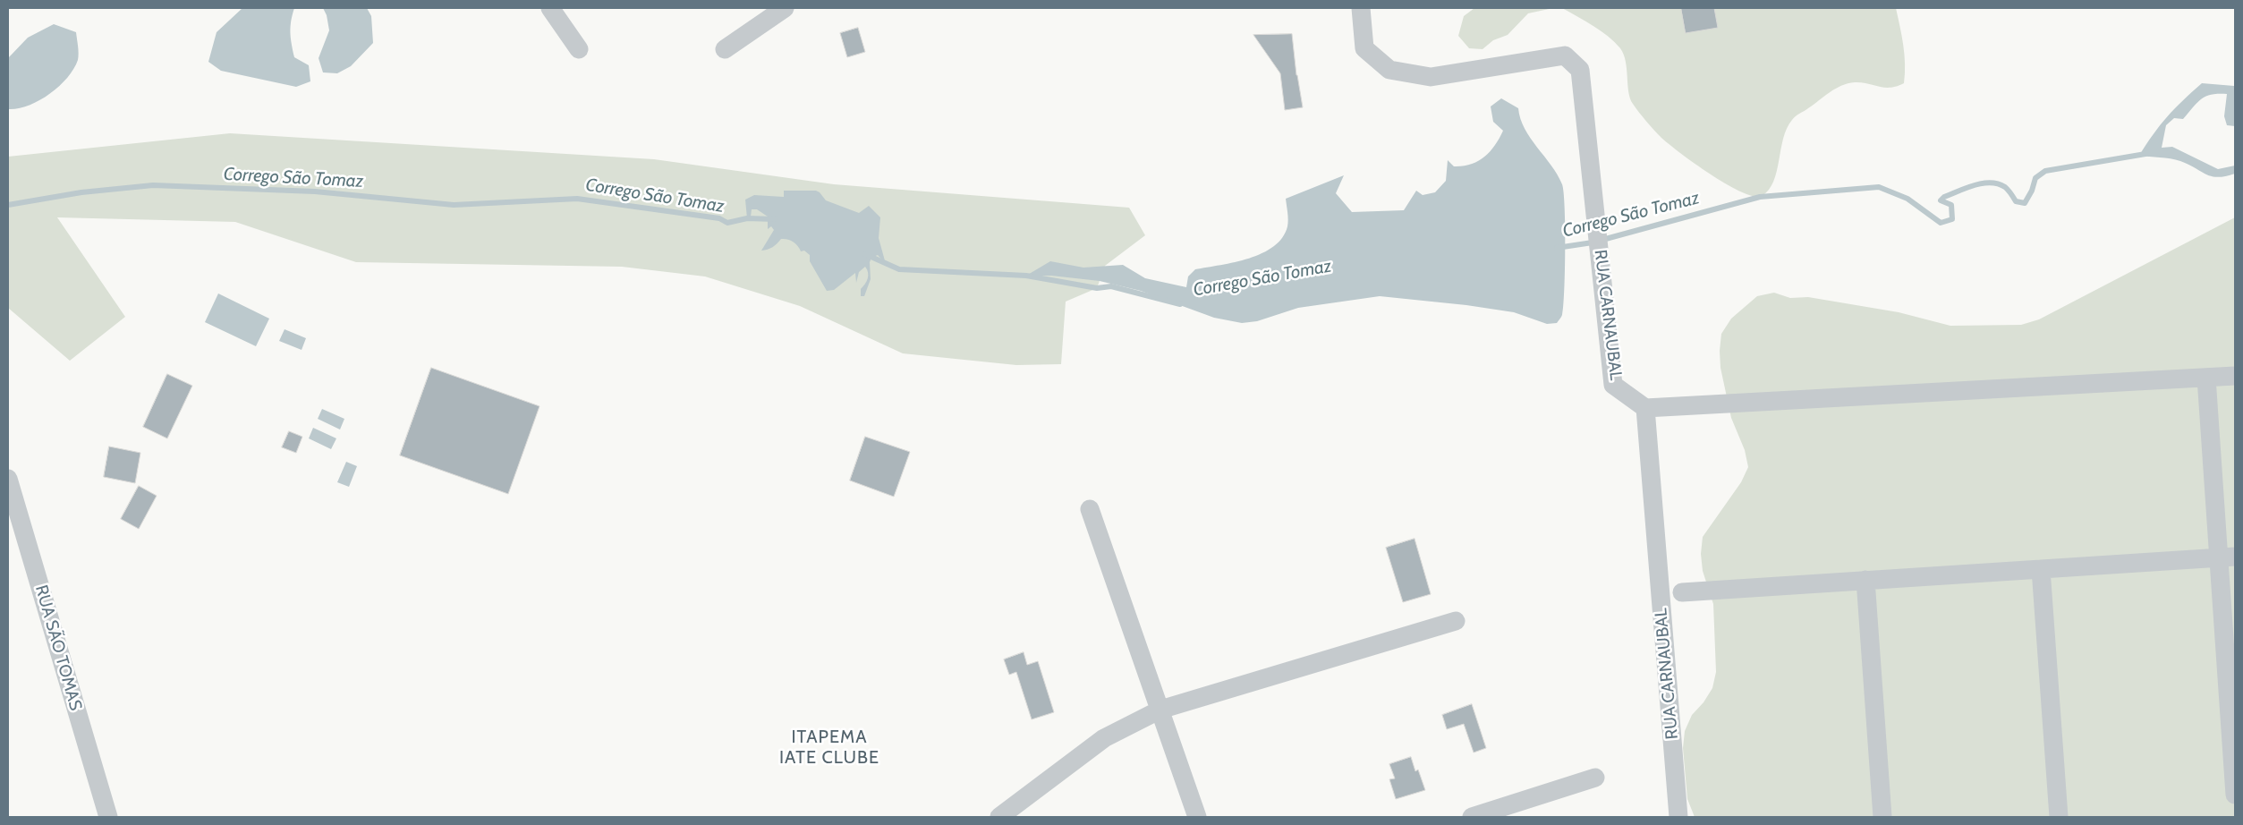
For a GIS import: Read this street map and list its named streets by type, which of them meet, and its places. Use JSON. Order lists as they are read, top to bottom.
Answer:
{
  "streets": {
    "street": ["RUA CARNAUBAL", "RUA SÃO TOMAS"]
  },
  "districts": ["ITAPEMA IATE CLUBE"],
  "water": ["Corrego São Tomaz"]
}
